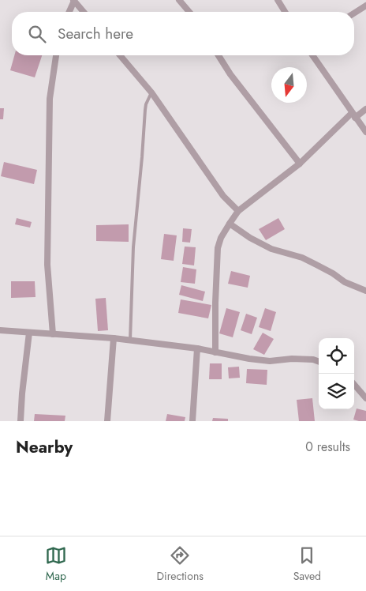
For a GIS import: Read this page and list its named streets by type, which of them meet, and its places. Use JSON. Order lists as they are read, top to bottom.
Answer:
{
  "north": "bottom",
  "page": {
    "search": "Search here",
    "heading": ["Nearby", "0 results"],
    "nav": ["Map", "Directions", "Saved"]
  }
}
